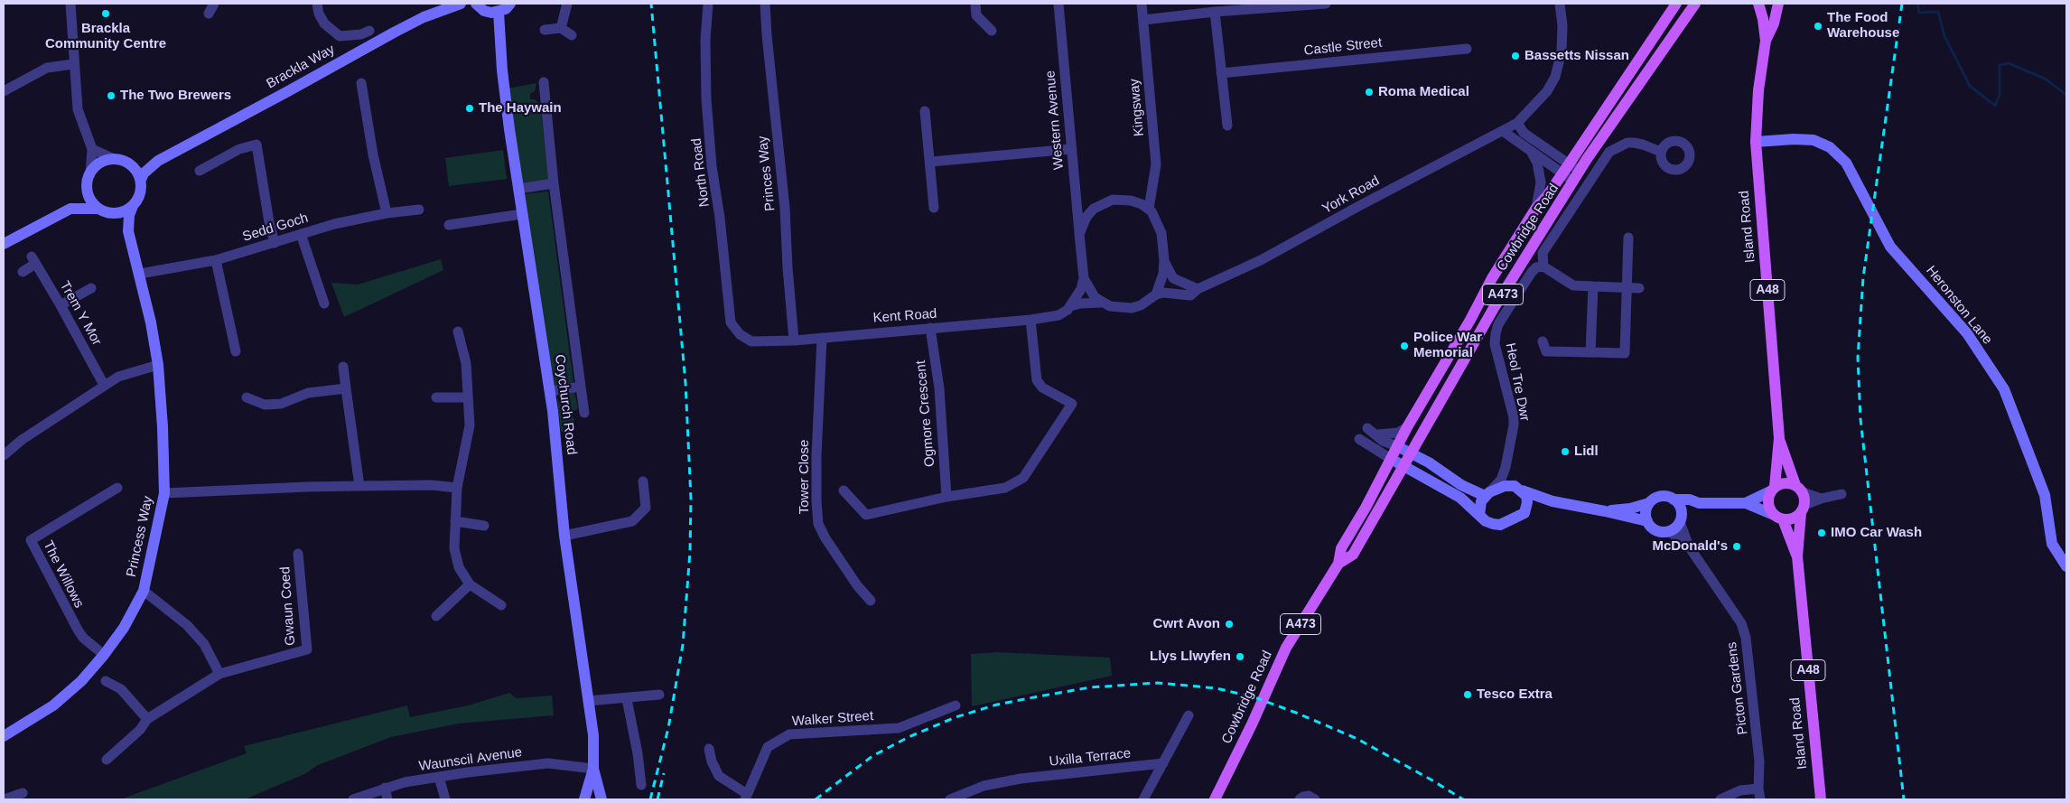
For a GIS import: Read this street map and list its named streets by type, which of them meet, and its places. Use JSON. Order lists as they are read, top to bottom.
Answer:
{
  "streets": {
    "main road": [
      "Island Road",
      "Cowbridge Road",
      "A48",
      "A473"
    ],
    "street": [
      "Castle Street",
      "Brackla Way",
      "Kingsway",
      "Western Avenue",
      "North Road",
      "Princes Way",
      "York Road",
      "Sedd Goch",
      "Heronston Lane",
      "Trem Y Mor",
      "Kent Road",
      "Heol Tre Dwr",
      "Coychurch Road",
      "Ogmore Crescent",
      "Tower Close",
      "Princess Way",
      "The Willows",
      "Gwaun Coed",
      "Picton Gardens",
      "Walker Street",
      "Uxilla Terrace",
      "Waunscil Avenue"
    ]
  },
  "crossings": [
    ["Brackla Way", "Princess Way"],
    ["Kingsway", "Western Avenue"],
    ["Kingsway", "York Road"],
    ["Kingsway", "Kent Road"],
    ["Western Avenue", "York Road"],
    ["Western Avenue", "Kent Road"],
    ["North Road", "Kent Road"],
    ["Princes Way", "Kent Road"],
    ["York Road", "Kent Road"],
    ["Island Road", "A48"],
    ["Island Road", "Heronston Lane"],
    ["Sedd Goch", "Princess Way"],
    ["Kent Road", "Ogmore Crescent"],
    ["Kent Road", "Tower Close"],
    ["Coychurch Road", "Waunscil Avenue"],
    ["Princess Way", "The Willows"]
  ],
  "places": [
    "Brackla Community Centre",
    "The Food Warehouse",
    "Bassetts Nissan",
    "Roma Medical",
    "The Two Brewers",
    "The Haywain",
    "Police War Memorial",
    "Lidl",
    "IMO Car Wash",
    "McDonald's",
    "Cwrt Avon",
    "Llys Llwyfen",
    "Tesco Extra"
  ]
}
